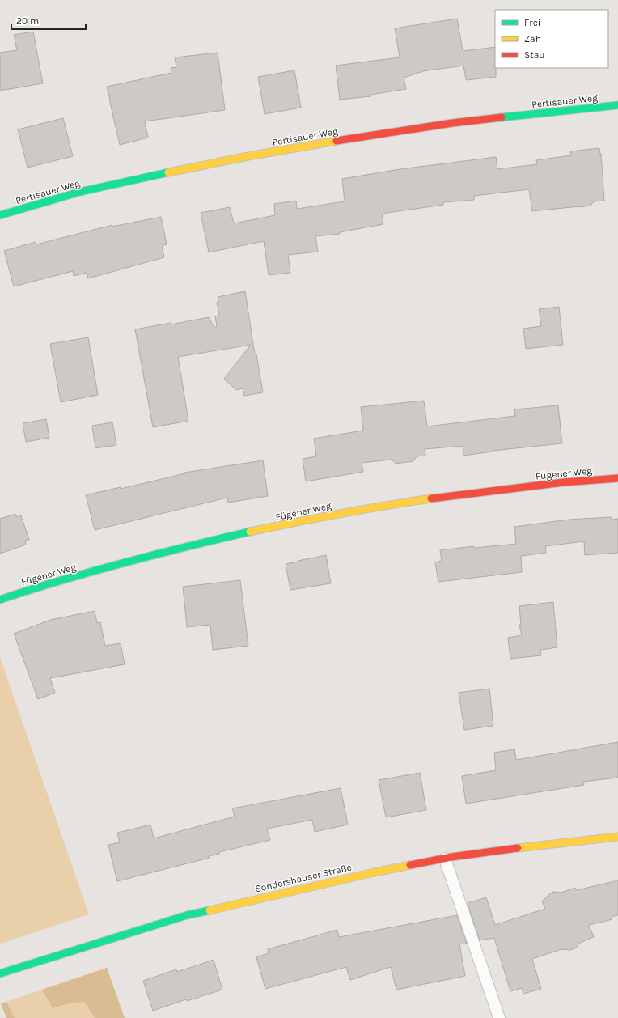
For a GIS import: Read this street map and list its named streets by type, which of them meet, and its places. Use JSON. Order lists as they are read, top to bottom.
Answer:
{
  "streets": {
    "street": ["Pertisauer Weg", "Fügener Weg", "Sondershauser Straße"]
  },
  "legend": ["Frei", "Zäh", "Stau"],
  "scale_bar": "20 m"
}
